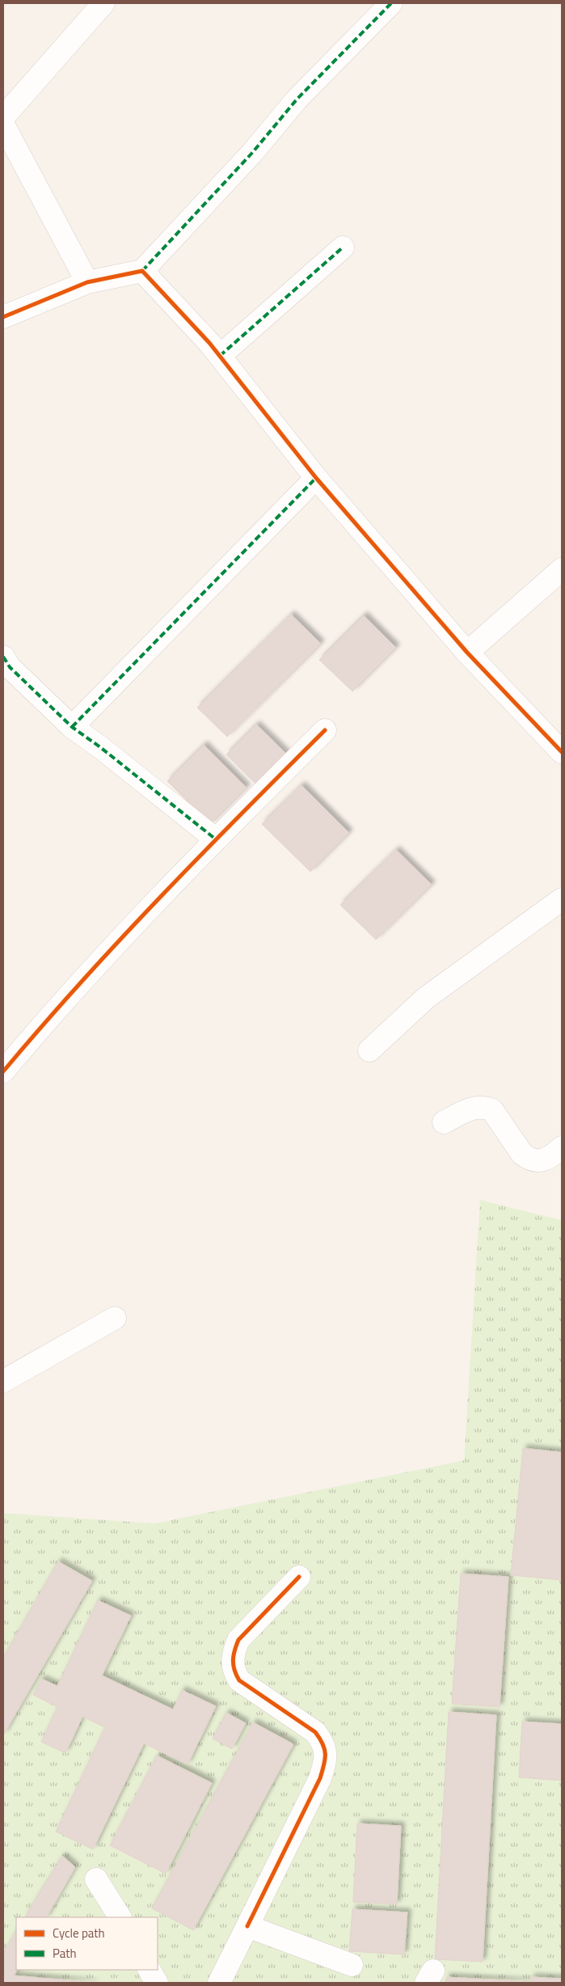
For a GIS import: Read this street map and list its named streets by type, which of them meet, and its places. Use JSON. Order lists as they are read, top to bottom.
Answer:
{
  "legend": ["Cycle path", "Path"]
}
